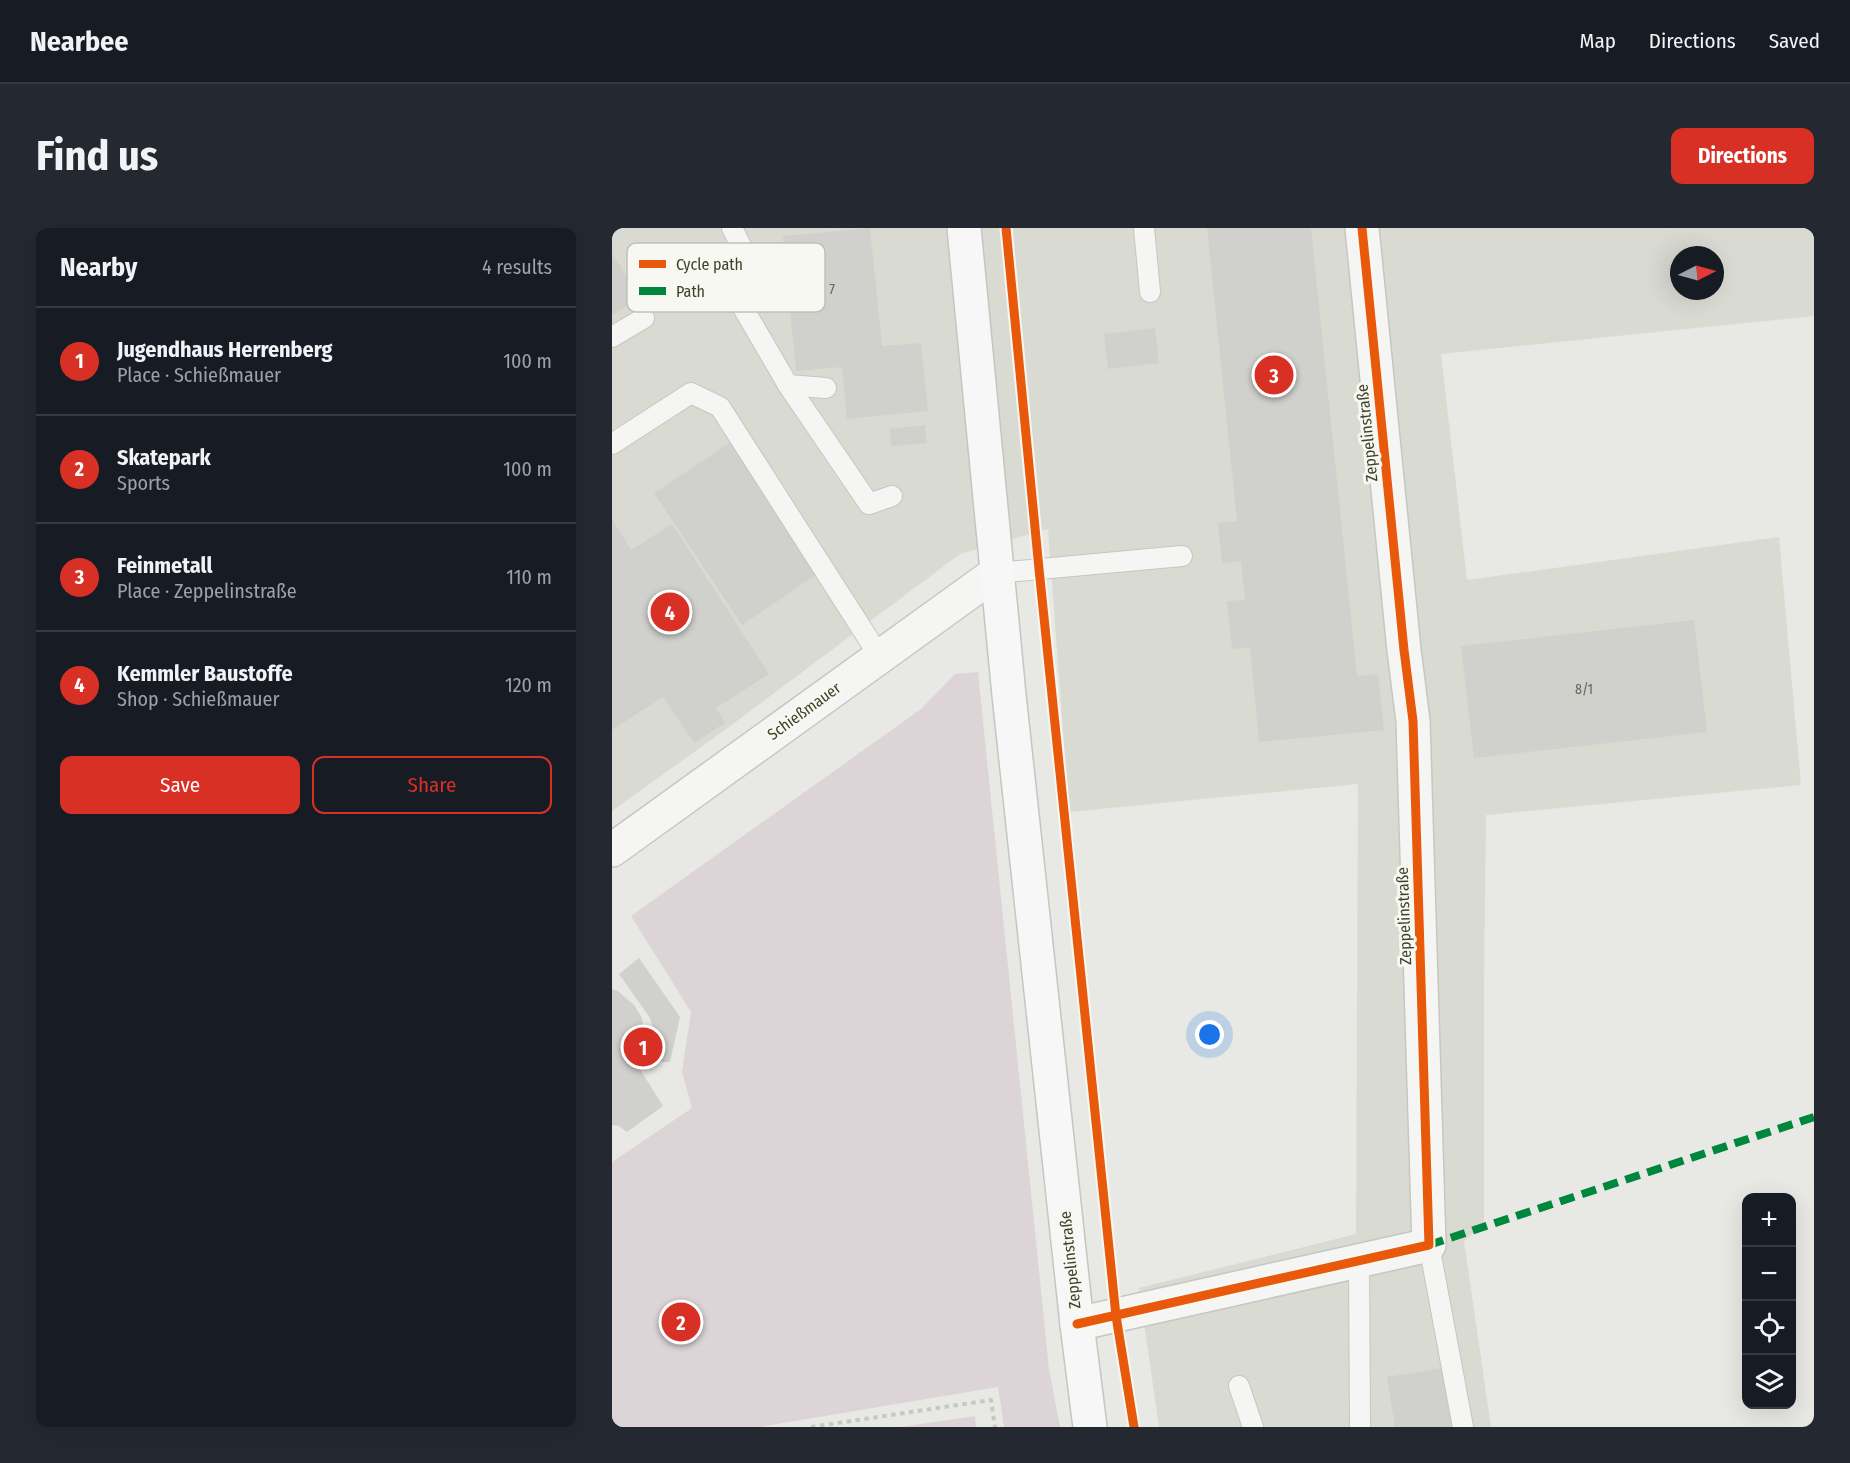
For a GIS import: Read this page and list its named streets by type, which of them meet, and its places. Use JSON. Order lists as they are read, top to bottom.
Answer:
{
  "streets": {
    "main road": ["Zeppelinstraße"],
    "street": ["Schießmauer"]
  },
  "crossings": [
    ["Zeppelinstraße", "Schießmauer"]
  ],
  "house_numbers": ["7", "8/1"],
  "legend": ["Cycle path", "Path"],
  "north": "right",
  "page": {
    "header": "Nearbee",
    "nav": ["Map", "Directions", "Saved"],
    "buttons": [
      "Directions",
      ["Save", "Share"]
    ],
    "title": "Find us",
    "heading": ["Nearby", "4 results"],
    "list": [
      {
        "mark": "1",
        "name": "Jugendhaus Herrenberg",
        "note": "Place · Schießmauer",
        "value": "100 m"
      },
      {
        "mark": "2",
        "name": "Skatepark",
        "note": "Sports",
        "value": "100 m"
      },
      {
        "mark": "3",
        "name": "Feinmetall",
        "note": "Place · Zeppelinstraße",
        "value": "110 m"
      },
      {
        "mark": "4",
        "name": "Kemmler Baustoffe",
        "note": "Shop · Schießmauer",
        "value": "120 m"
      }
    ],
    "pins": [
      "3",
      "4",
      "1",
      "2"
    ],
    "map_buttons": ["+", "−"]
  }
}
